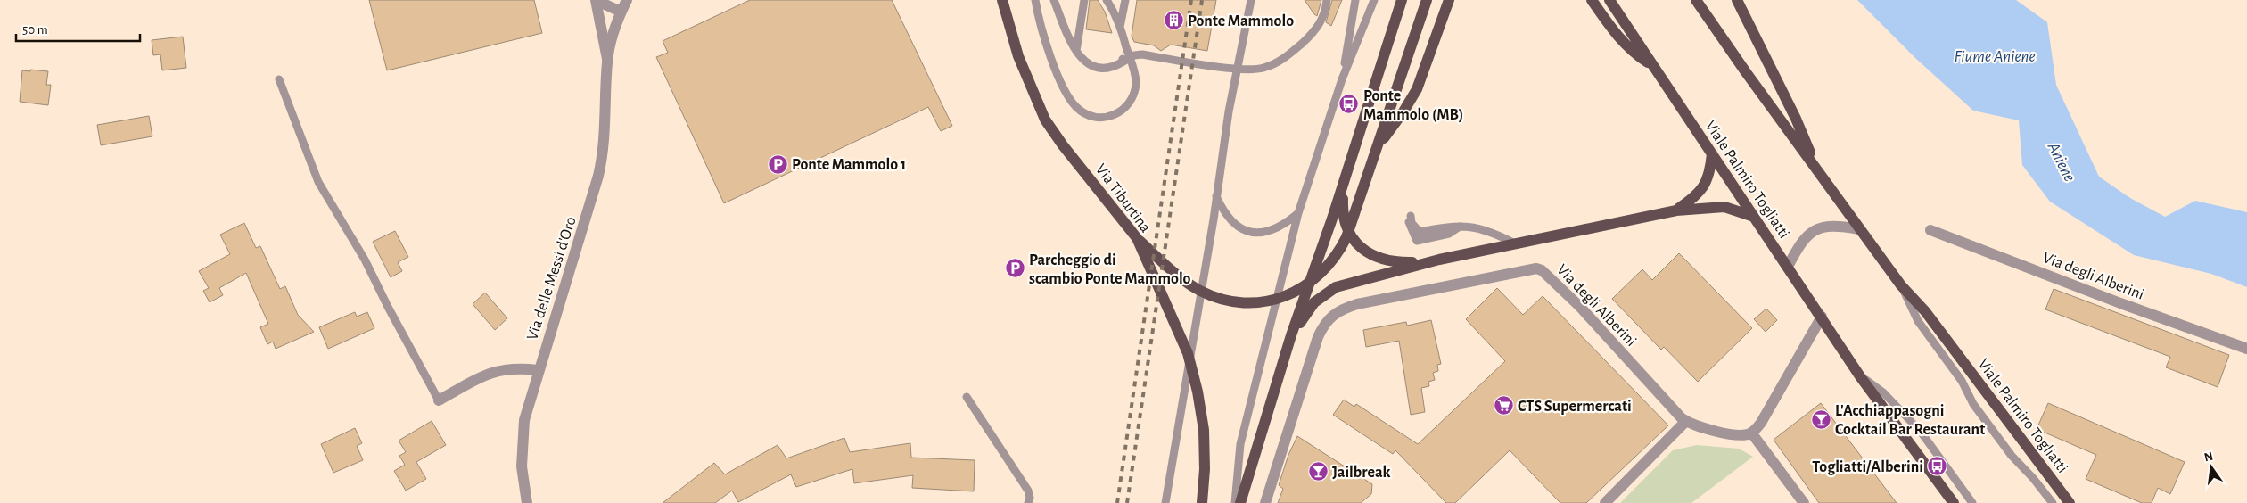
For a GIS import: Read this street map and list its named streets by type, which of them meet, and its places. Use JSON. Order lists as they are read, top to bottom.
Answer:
{
  "streets": {
    "main road": ["Viale Palmiro Togliatti", "Via Tiburtina"],
    "street": ["Via degli Alberini", "Via delle Messi d'Oro"]
  },
  "water": ["Fiume Aniene", "Aniene"],
  "places": {
    "building": ["Ponte Mammolo"],
    "bus stop": ["Ponte Mammolo (MB)", "Togliatti/Alberini"],
    "parking": ["Ponte Mammolo 1", "Parcheggio di scambio Ponte Mammolo"],
    "supermarket": ["CTS Supermercati"],
    "bar": ["L'Acchiappasogni Cocktail Bar Restaurant", "Jailbreak"]
  },
  "scale_bar": "50 m",
  "north": "top"
}
